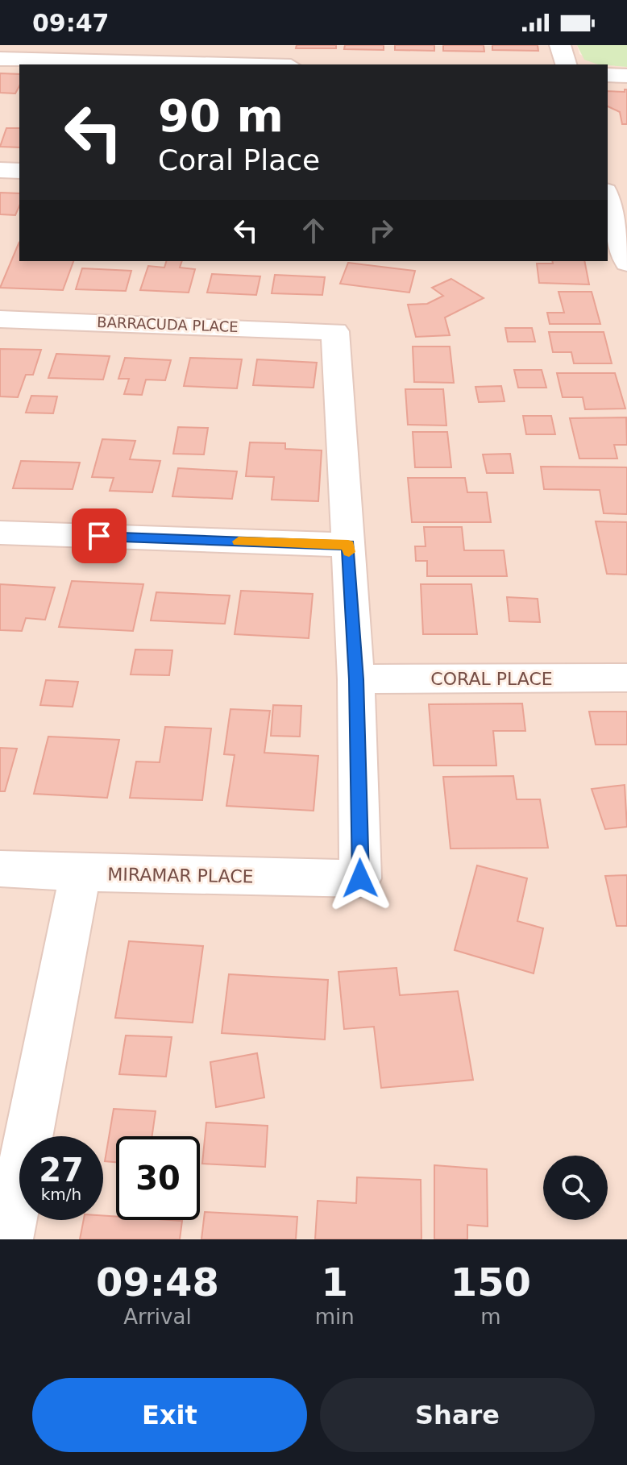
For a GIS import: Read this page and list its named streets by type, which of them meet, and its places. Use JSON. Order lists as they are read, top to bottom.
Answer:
{
  "streets": {
    "street": ["BARRACUDA PLACE", "CORAL PLACE", "MIRAMAR PLACE"]
  },
  "crossings": [
    ["CORAL PLACE", "MIRAMAR PLACE"]
  ],
  "page": {
    "status": "09:47",
    "turn": ["90 m", "Coral Place"],
    "speed": "27 km/h",
    "limit": "30",
    "eta": [
      "09:48",
      "Arrival",
      "1",
      "min",
      "150",
      "m"
    ],
    "buttons": ["Exit", "Share"]
  }
}
